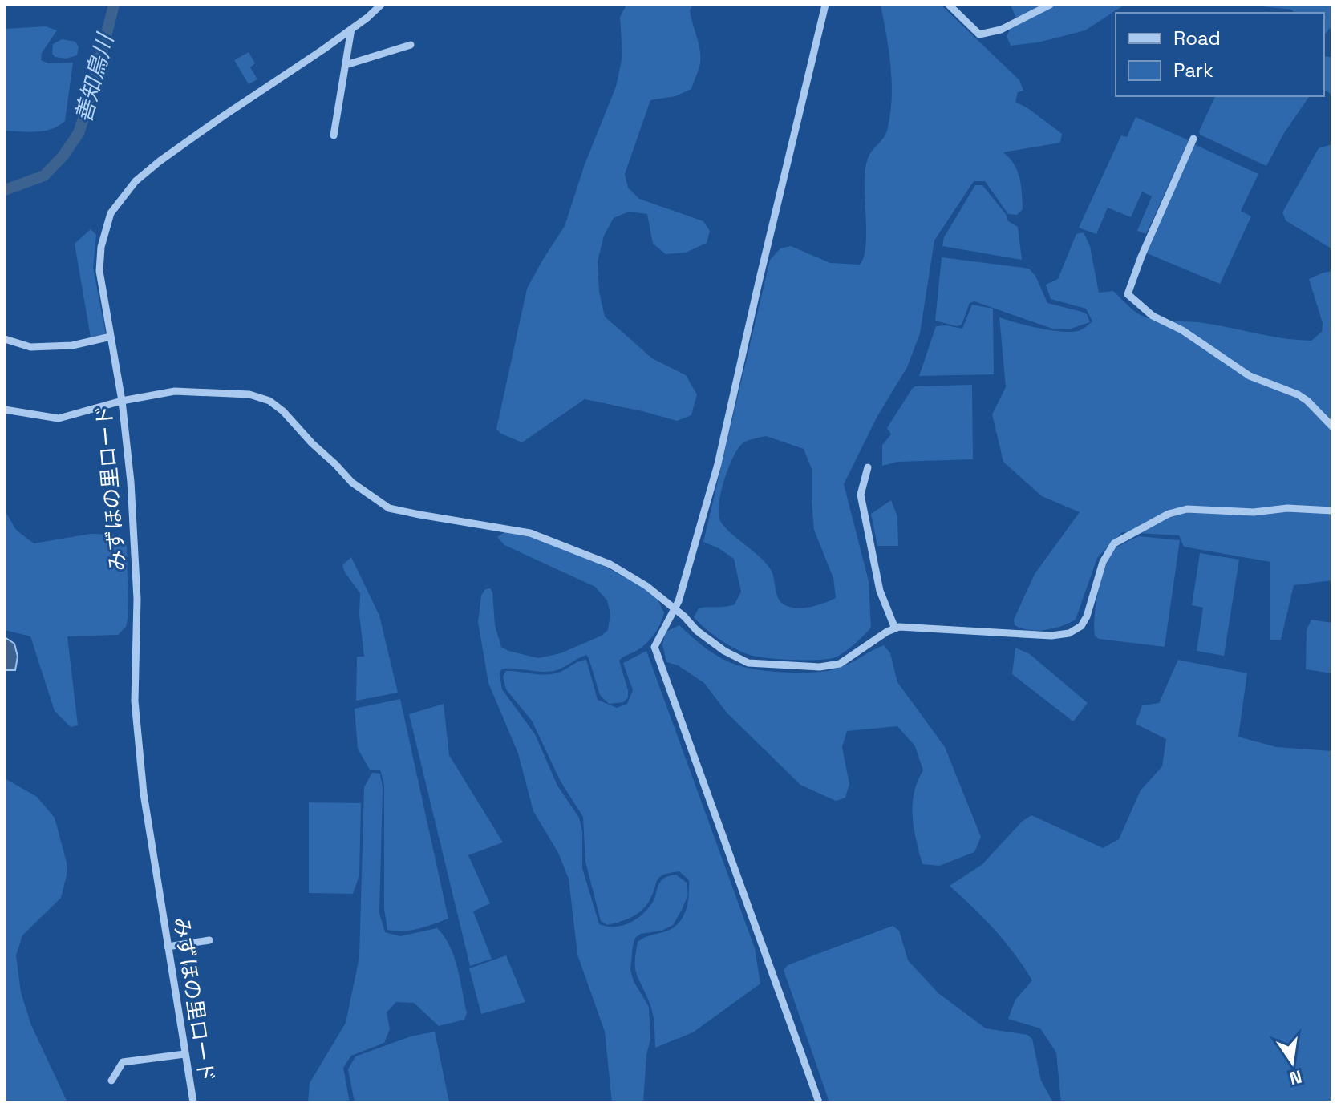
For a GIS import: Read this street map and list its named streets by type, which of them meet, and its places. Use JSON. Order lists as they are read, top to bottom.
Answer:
{
  "streets": {
    "street": ["みずほの里ロード"]
  },
  "water": ["善知鳥川"],
  "legend": ["Road", "Park"],
  "north": "bottom"
}
